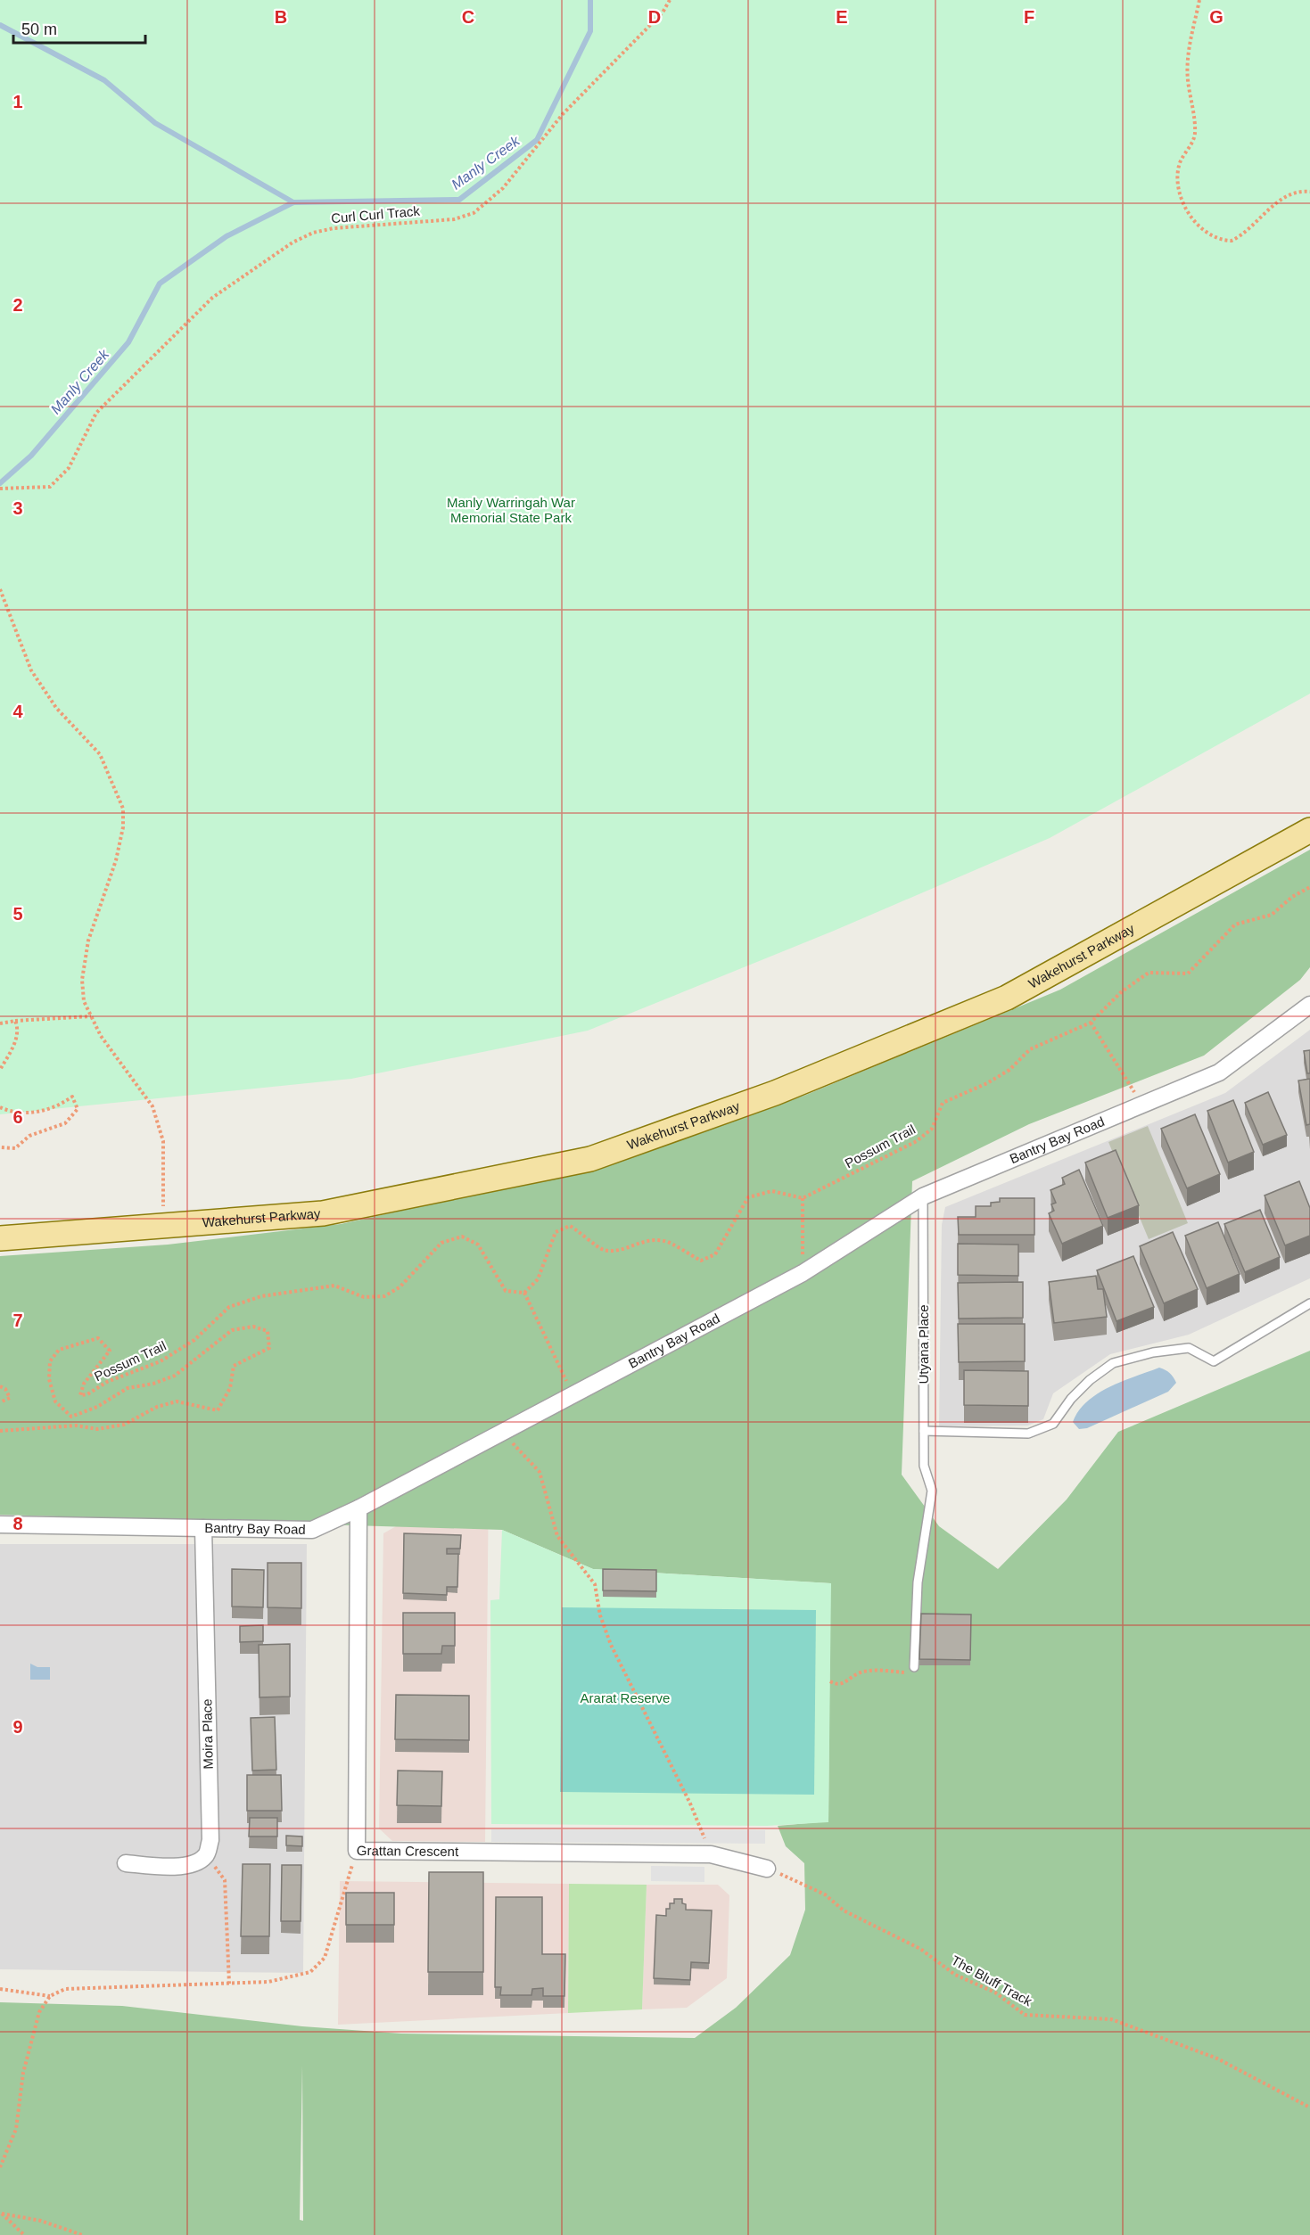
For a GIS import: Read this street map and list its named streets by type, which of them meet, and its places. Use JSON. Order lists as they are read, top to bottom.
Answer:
{
  "streets": {
    "main road": ["Wakehurst Parkway"],
    "street": ["Bantry Bay Road", "Moira Place", "Grattan Crescent"],
    "lane": ["Utyana Place"],
    "path": ["Curl Curl Track", "Possum Trail", "The Bluff Track"]
  },
  "crossings": [
    ["Bantry Bay Road", "Utyana Place"],
    ["Bantry Bay Road", "Moira Place"],
    ["Bantry Bay Road", "Grattan Crescent"],
    ["Grattan Crescent", "The Bluff Track"]
  ],
  "water": ["Manly Creek"],
  "parks": ["Manly Warringah War Memorial State Park", "Ararat Reserve"],
  "scale_bar": "50 m",
  "grid": {
    "columns": [
      "B",
      "C",
      "D",
      "E",
      "F",
      "G"
    ],
    "rows": [
      "1",
      "2",
      "3",
      "4",
      "5",
      "6",
      "7",
      "8",
      "9"
    ]
  }
}
